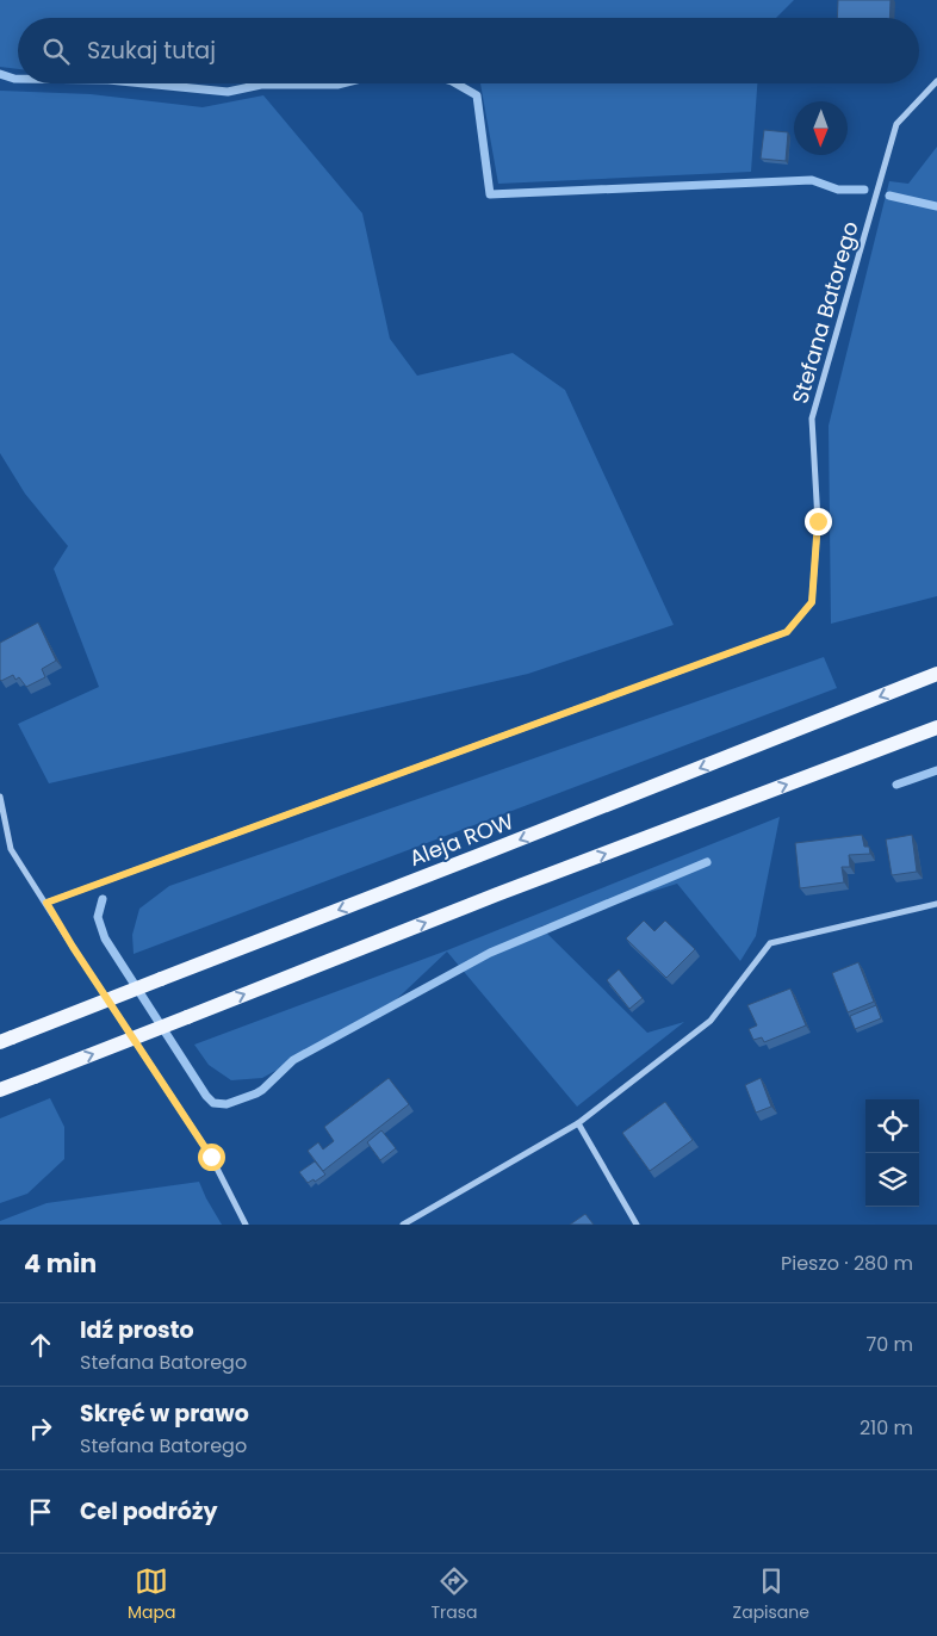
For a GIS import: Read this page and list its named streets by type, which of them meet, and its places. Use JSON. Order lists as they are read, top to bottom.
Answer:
{
  "streets": {
    "main road": ["Aleja ROW"],
    "street": ["Stefana Batorego"]
  },
  "north": "bottom",
  "page": {
    "search": "Szukaj tutaj",
    "heading": ["4 min", "Pieszo · 280 m"],
    "list": [
      ["Idź prosto", "Stefana Batorego", "70 m"],
      ["Skręć w prawo", "Stefana Batorego", "210 m"],
      "Cel podróży"
    ],
    "nav": ["Mapa", "Trasa", "Zapisane"]
  }
}
